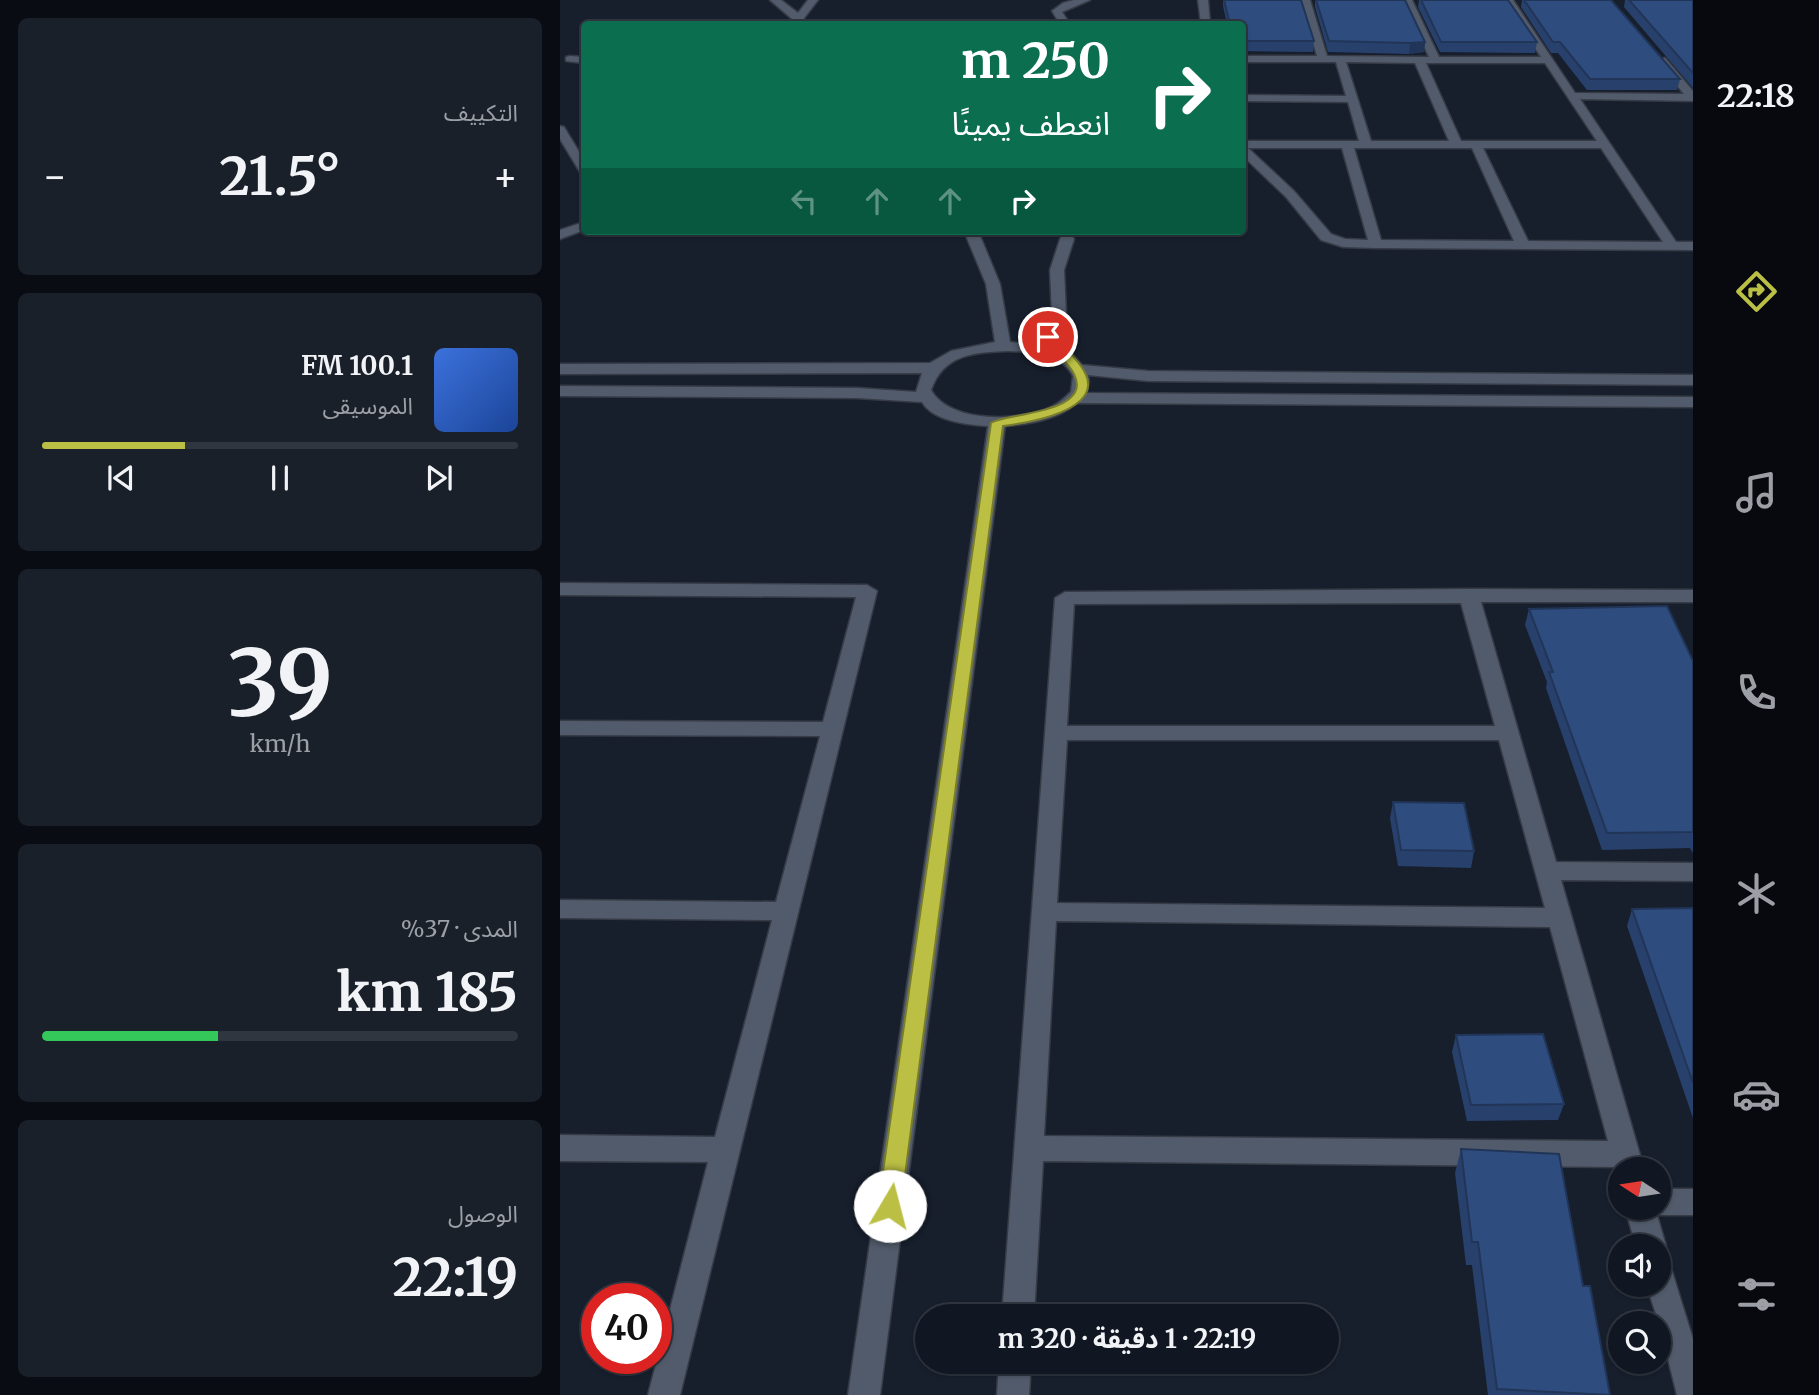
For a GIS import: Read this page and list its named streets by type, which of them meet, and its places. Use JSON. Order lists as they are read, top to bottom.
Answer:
{
  "north": "left",
  "page": {
    "tabs": "22:18",
    "tile": [
      "التكييف",
      ["39", "km/h"],
      ["المدى · 37%", "185 km"],
      ["الوصول", "22:19"]
    ],
    "turn": ["250 m", "انعطف يمينًا"],
    "heat": ["−", "21.5°", "+"],
    "song": ["100.1 FM", "الموسيقى"],
    "limit": "40",
    "trip": "22:19 · 1 دقيقة · 320 m"
  }
}
